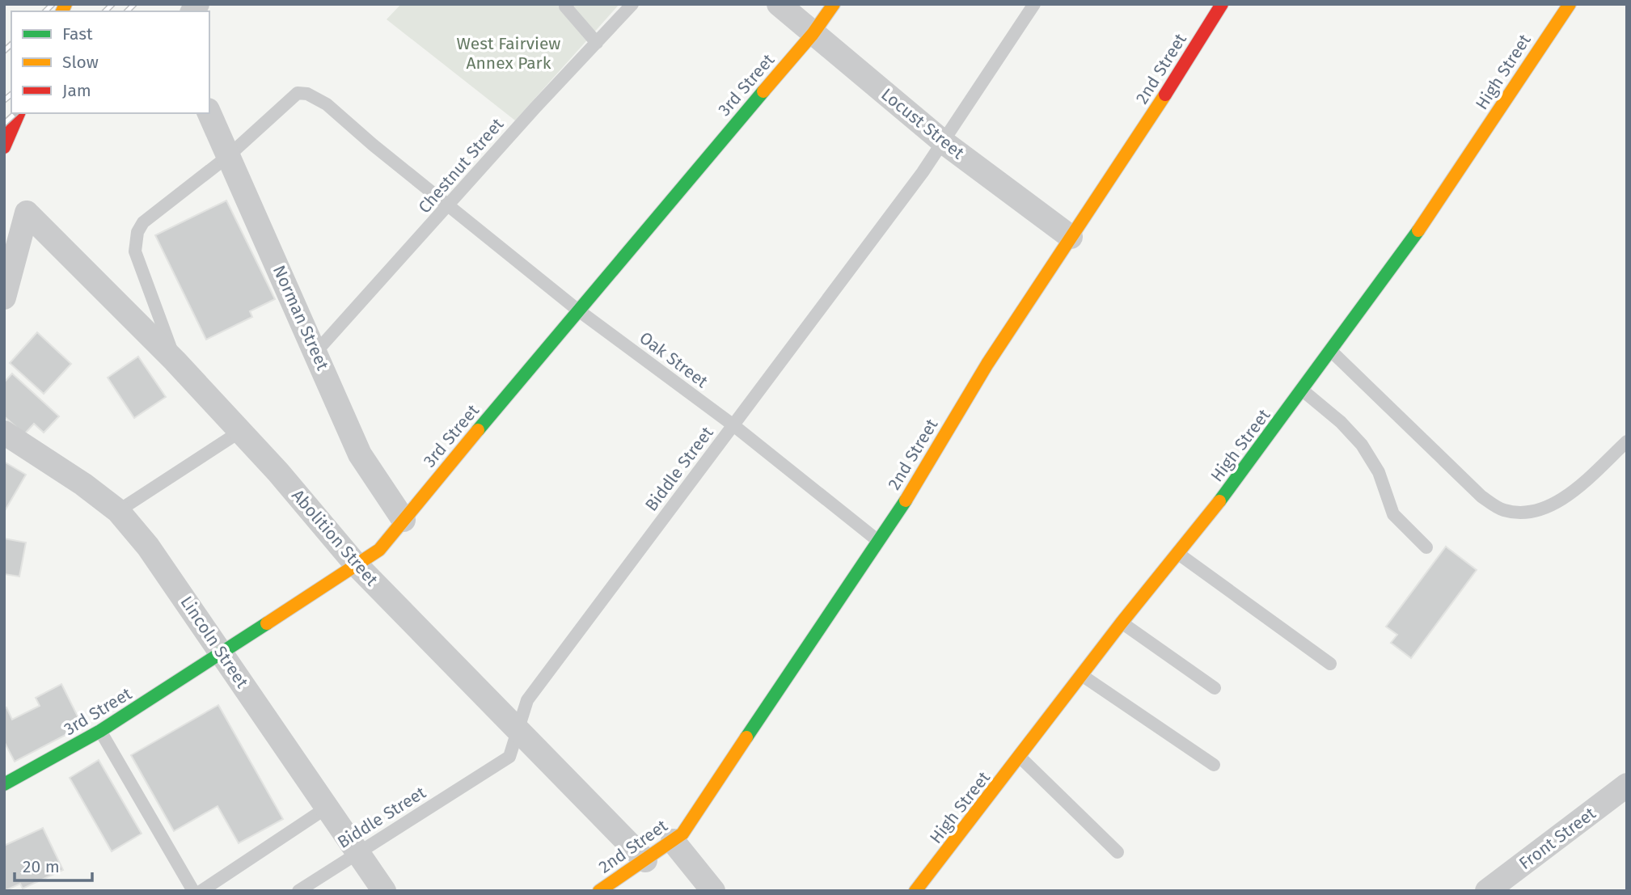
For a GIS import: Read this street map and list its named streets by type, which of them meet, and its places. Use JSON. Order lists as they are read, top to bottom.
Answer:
{
  "streets": {
    "street": [
      "2nd Street",
      "High Street",
      "3rd Street",
      "Locust Street",
      "Norman Street",
      "Abolition Street",
      "Lincoln Street",
      "Front Street"
    ],
    "lane": ["Chestnut Street", "Oak Street", "Biddle Street"]
  },
  "crossings": [
    ["2nd Street", "Locust Street"],
    ["2nd Street", "Oak Street"],
    ["2nd Street", "Abolition Street"],
    ["3rd Street", "Locust Street"],
    ["3rd Street", "Norman Street"],
    ["3rd Street", "Oak Street"],
    ["3rd Street", "Abolition Street"],
    ["3rd Street", "Lincoln Street"],
    ["Locust Street", "Biddle Street"],
    ["Chestnut Street", "Norman Street"],
    ["Chestnut Street", "Oak Street"],
    ["Norman Street", "Oak Street"],
    ["Oak Street", "Biddle Street"],
    ["Oak Street", "Abolition Street"],
    ["Biddle Street", "Abolition Street"],
    ["Biddle Street", "Lincoln Street"]
  ],
  "parks": ["West Fairview Annex Park"],
  "legend": ["Fast", "Slow", "Jam"],
  "scale_bar": "20 m"
}
